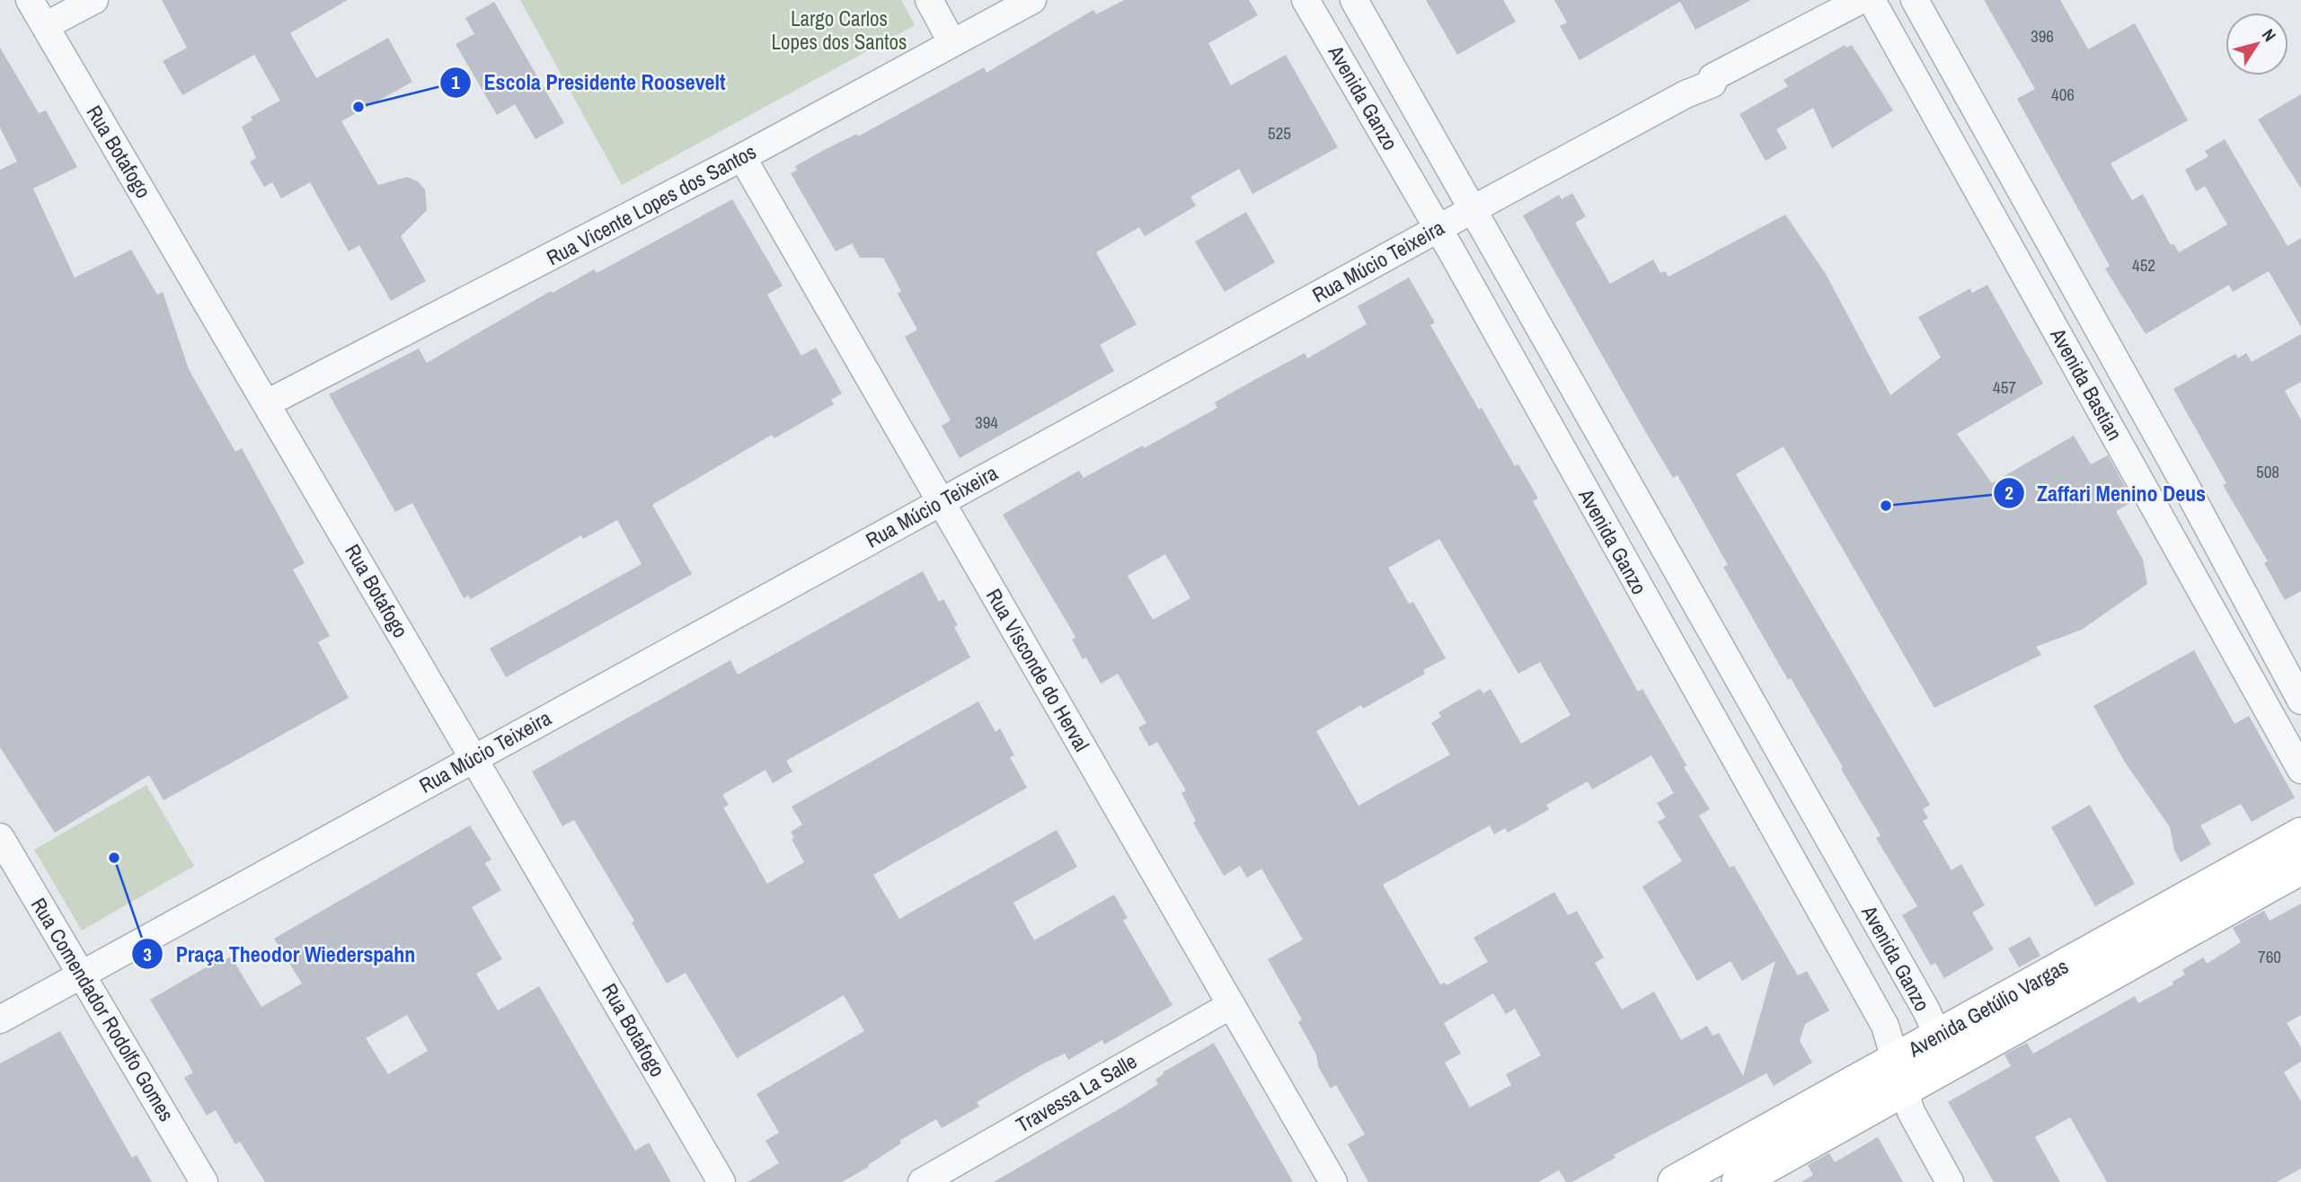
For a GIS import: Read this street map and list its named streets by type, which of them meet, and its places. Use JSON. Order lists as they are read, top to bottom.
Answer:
{
  "streets": {
    "main road": ["Avenida Getúlio Vargas"],
    "street": [
      "Avenida Ganzo",
      "Rua Botafogo",
      "Rua Vicente Lopes dos Santos",
      "Rua Múcio Teixeira",
      "Avenida Bastian",
      "Rua Visconde do Herval",
      "Rua Comendador Rodolfo Gomes",
      "Travessa La Salle"
    ]
  },
  "crossings": [
    ["Avenida Ganzo", "Rua Múcio Teixeira"],
    ["Avenida Ganzo", "Avenida Getúlio Vargas"],
    ["Rua Botafogo", "Rua Vicente Lopes dos Santos"],
    ["Rua Botafogo", "Rua Múcio Teixeira"],
    ["Rua Vicente Lopes dos Santos", "Rua Visconde do Herval"],
    ["Rua Múcio Teixeira", "Rua Visconde do Herval"],
    ["Rua Múcio Teixeira", "Rua Comendador Rodolfo Gomes"],
    ["Rua Visconde do Herval", "Travessa La Salle"]
  ],
  "parks": ["Largo Carlos Lopes dos Santos"],
  "places": ["Escola Presidente Roosevelt", "Zaffari Menino Deus", "Praça Theodor Wiederspahn"],
  "house_numbers": [
    "396",
    "406",
    "525",
    "452",
    "457",
    "394",
    "508",
    "760"
  ],
  "north": "top right"
}
